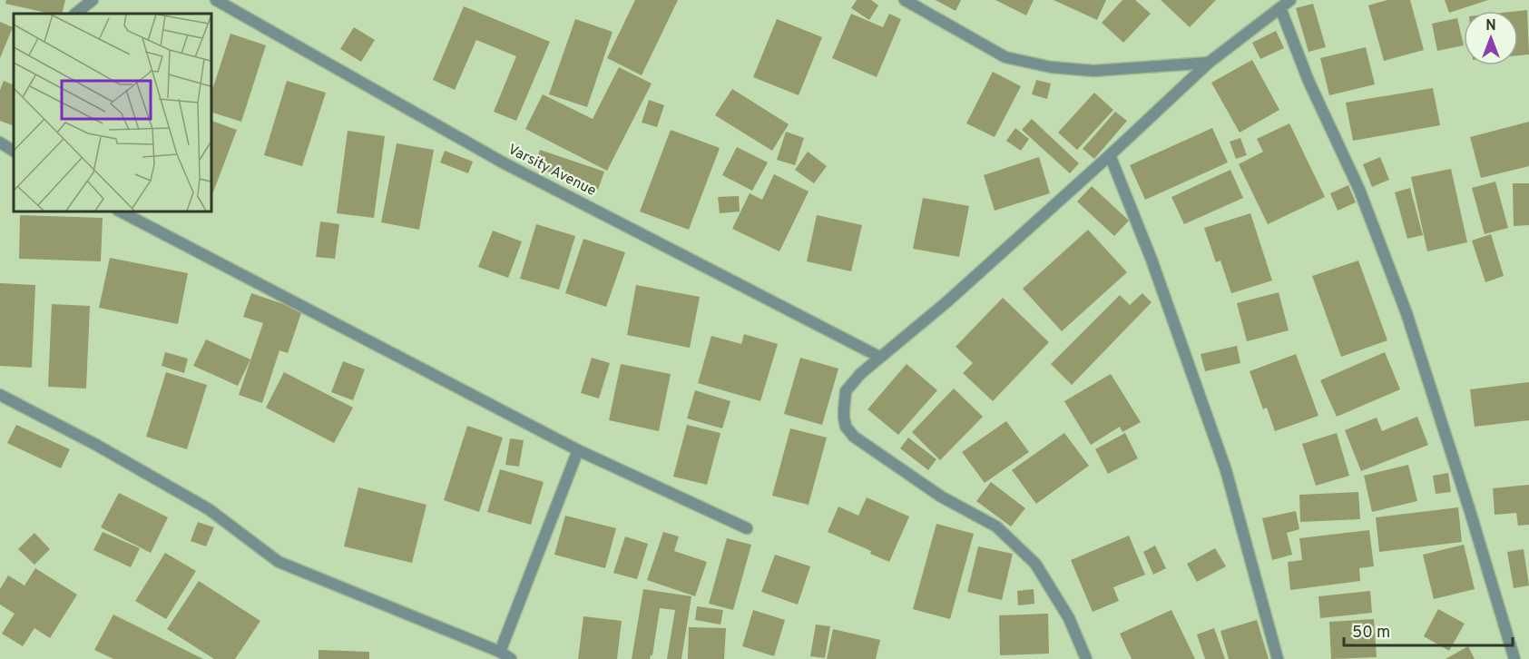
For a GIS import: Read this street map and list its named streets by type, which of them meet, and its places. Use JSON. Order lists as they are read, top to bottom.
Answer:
{
  "streets": {
    "street": ["Varsity Avenue"]
  },
  "scale_bar": "50 m",
  "north": "top"
}
